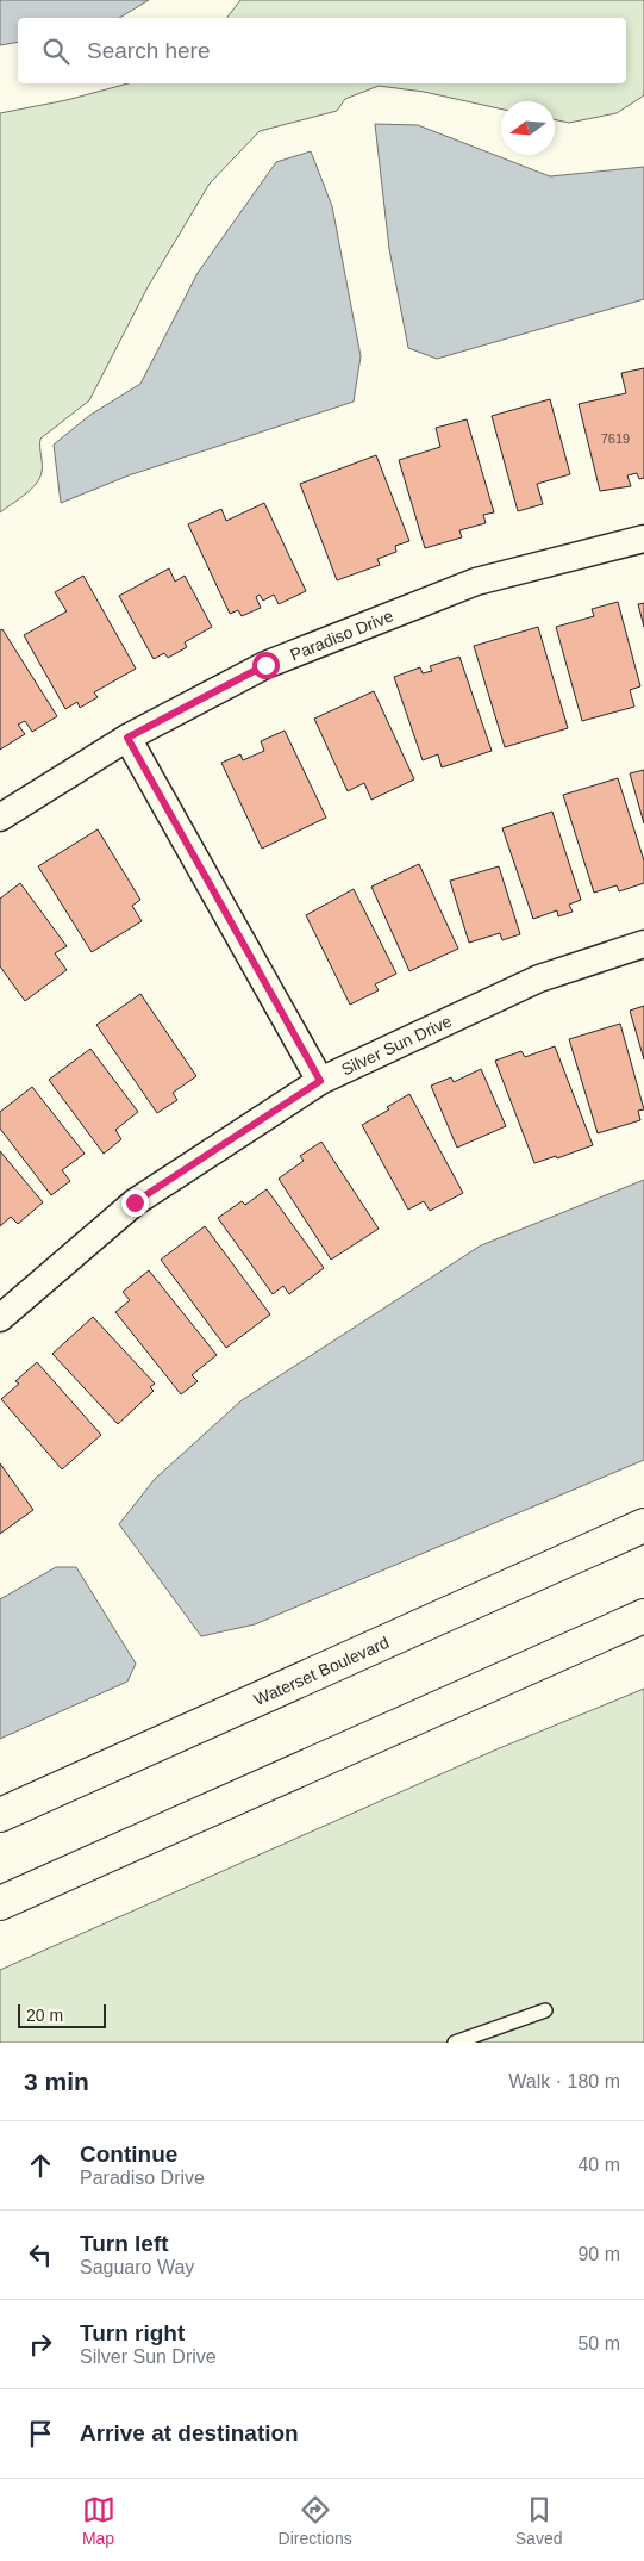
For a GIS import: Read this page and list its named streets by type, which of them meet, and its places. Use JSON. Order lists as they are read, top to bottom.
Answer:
{
  "streets": {
    "street": ["Paradiso Drive", "Silver Sun Drive", "Waterset Boulevard"]
  },
  "house_numbers": ["7619"],
  "scale_bar": "20 m",
  "north": "left",
  "page": {
    "search": "Search here",
    "scale": "20 m",
    "heading": ["3 min", "Walk · 180 m"],
    "list": [
      ["Continue", "Paradiso Drive", "40 m"],
      ["Turn left", "Saguaro Way", "90 m"],
      ["Turn right", "Silver Sun Drive", "50 m"],
      "Arrive at destination"
    ],
    "nav": ["Map", "Directions", "Saved"]
  }
}
